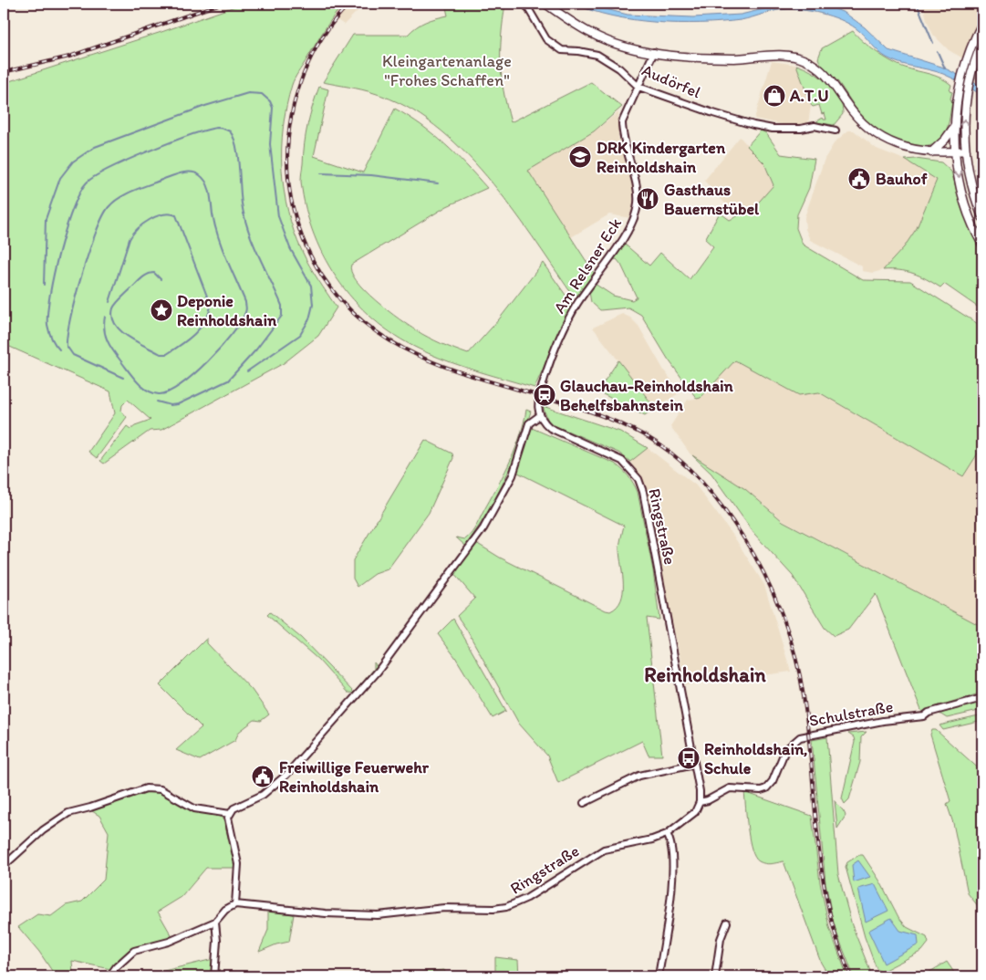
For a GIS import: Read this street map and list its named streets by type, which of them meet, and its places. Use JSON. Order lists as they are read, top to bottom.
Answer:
{
  "streets": {
    "street": [
      "Audörfel",
      "Am Relsner Eck",
      "Ringstraße",
      "Schulstraße"
    ]
  },
  "crossings": [
    ["Audörfel", "Am Relsner Eck"],
    ["Am Relsner Eck", "Ringstraße"],
    ["Ringstraße", "Schulstraße"]
  ],
  "districts": ["Reinholdshain"],
  "parks": ["Kleingartenanlage \"Frohes Schaffen\""],
  "places": {
    "shop": ["A.T.U"],
    "school or university": ["DRK Kindergarten Reinholdshain"],
    "public building": ["Bauhof", "Freiwillige Feuerwehr Reinholdshain"],
    "restaurant": ["Gasthaus Bauernstübel"],
    "place": ["Deponie Reinholdshain"],
    "station": ["Glauchau-Reinholdshain Behelfsbahnstein"],
    "bus stop": ["Reinholdshain, Schule"]
  }
}
